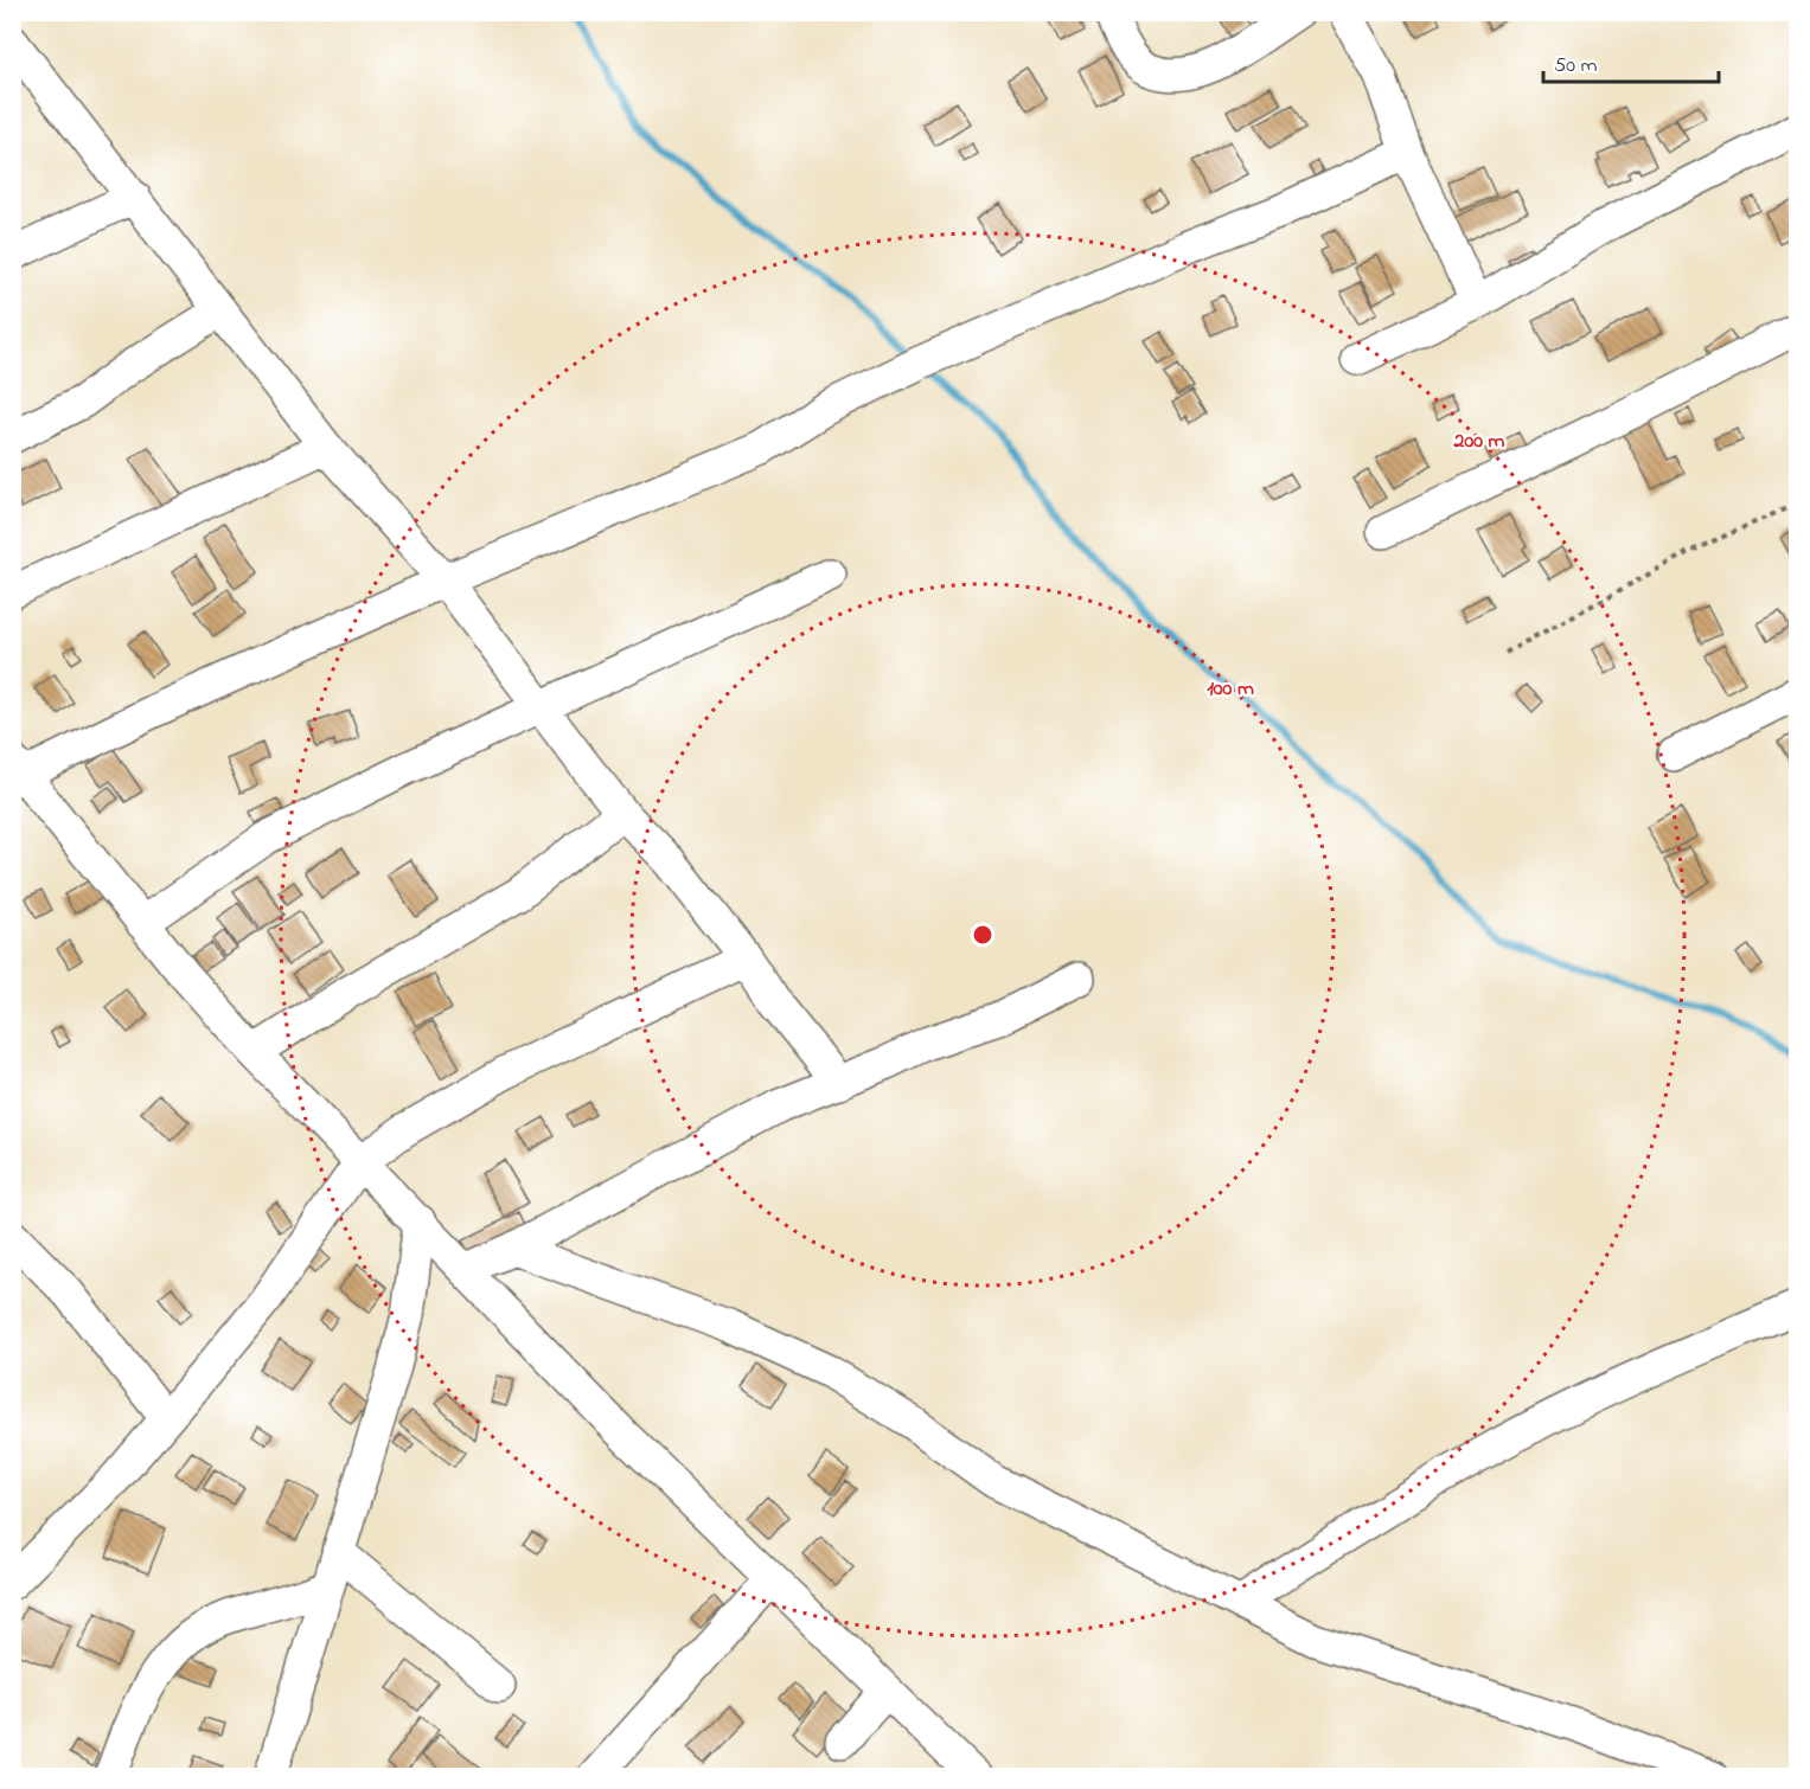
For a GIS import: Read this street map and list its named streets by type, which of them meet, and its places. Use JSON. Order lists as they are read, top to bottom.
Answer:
{
  "scale_bar": "50 m",
  "rings": ["200 m", "100 m"]
}
